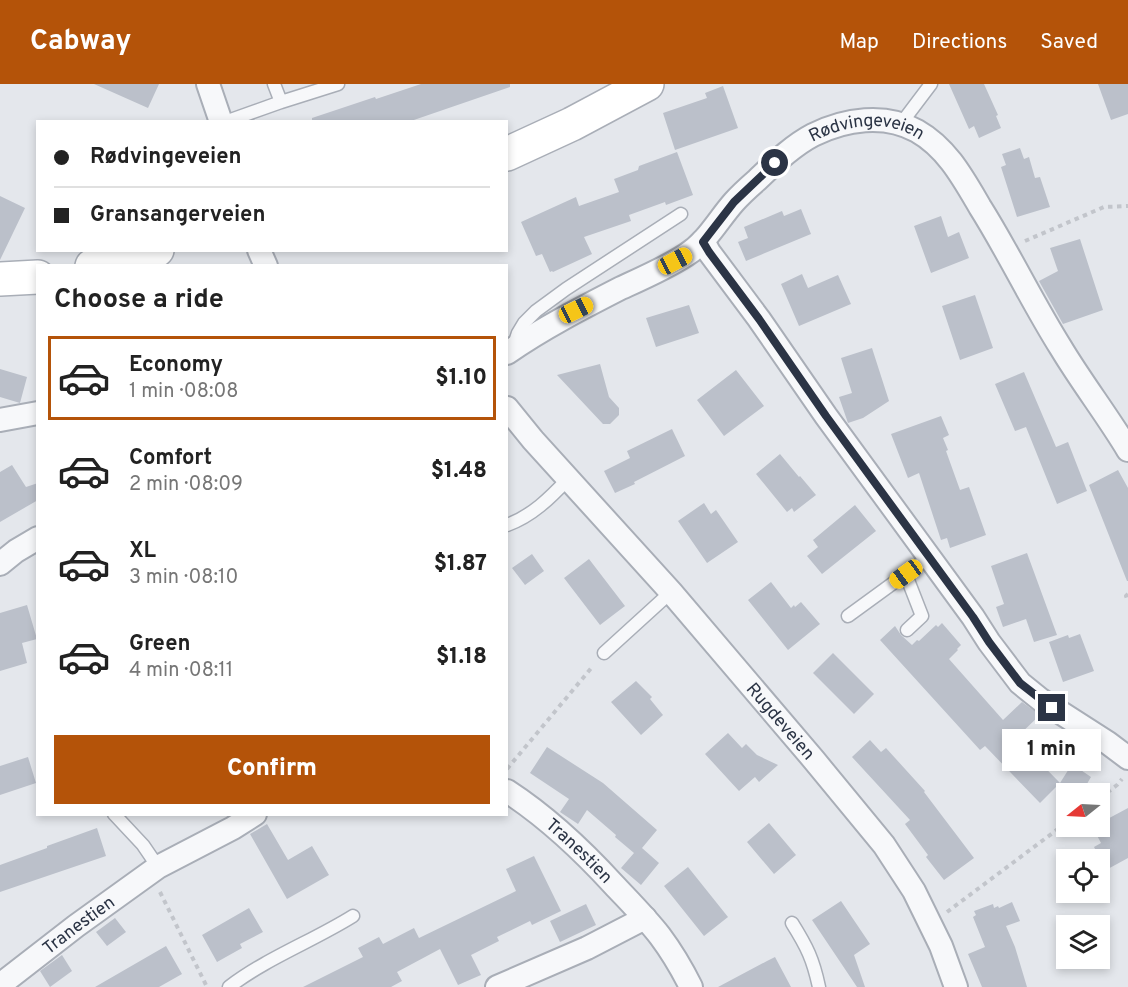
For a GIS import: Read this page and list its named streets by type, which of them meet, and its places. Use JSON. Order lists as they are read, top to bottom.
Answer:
{
  "streets": {
    "street": ["Rødvingeveien", "Rugdeveien", "Tranestien"]
  },
  "north": "left",
  "page": {
    "header": "Cabway",
    "nav": ["Map", "Directions", "Saved"],
    "banner": ["Rødvingeveien", "Gransangerveien"],
    "heading": "Choose a ride",
    "list": [
      {
        "name": "Economy",
        "note": "1 min · 08:08",
        "value": "$1.10"
      },
      {
        "name": "Comfort",
        "note": "2 min · 08:09",
        "value": "$1.48"
      },
      {
        "name": "XL",
        "note": "3 min · 08:10",
        "value": "$1.87"
      },
      {
        "name": "Green",
        "note": "4 min · 08:11",
        "value": "$1.18"
      }
    ],
    "buttons": "Confirm",
    "bubble": "1 min"
  }
}
